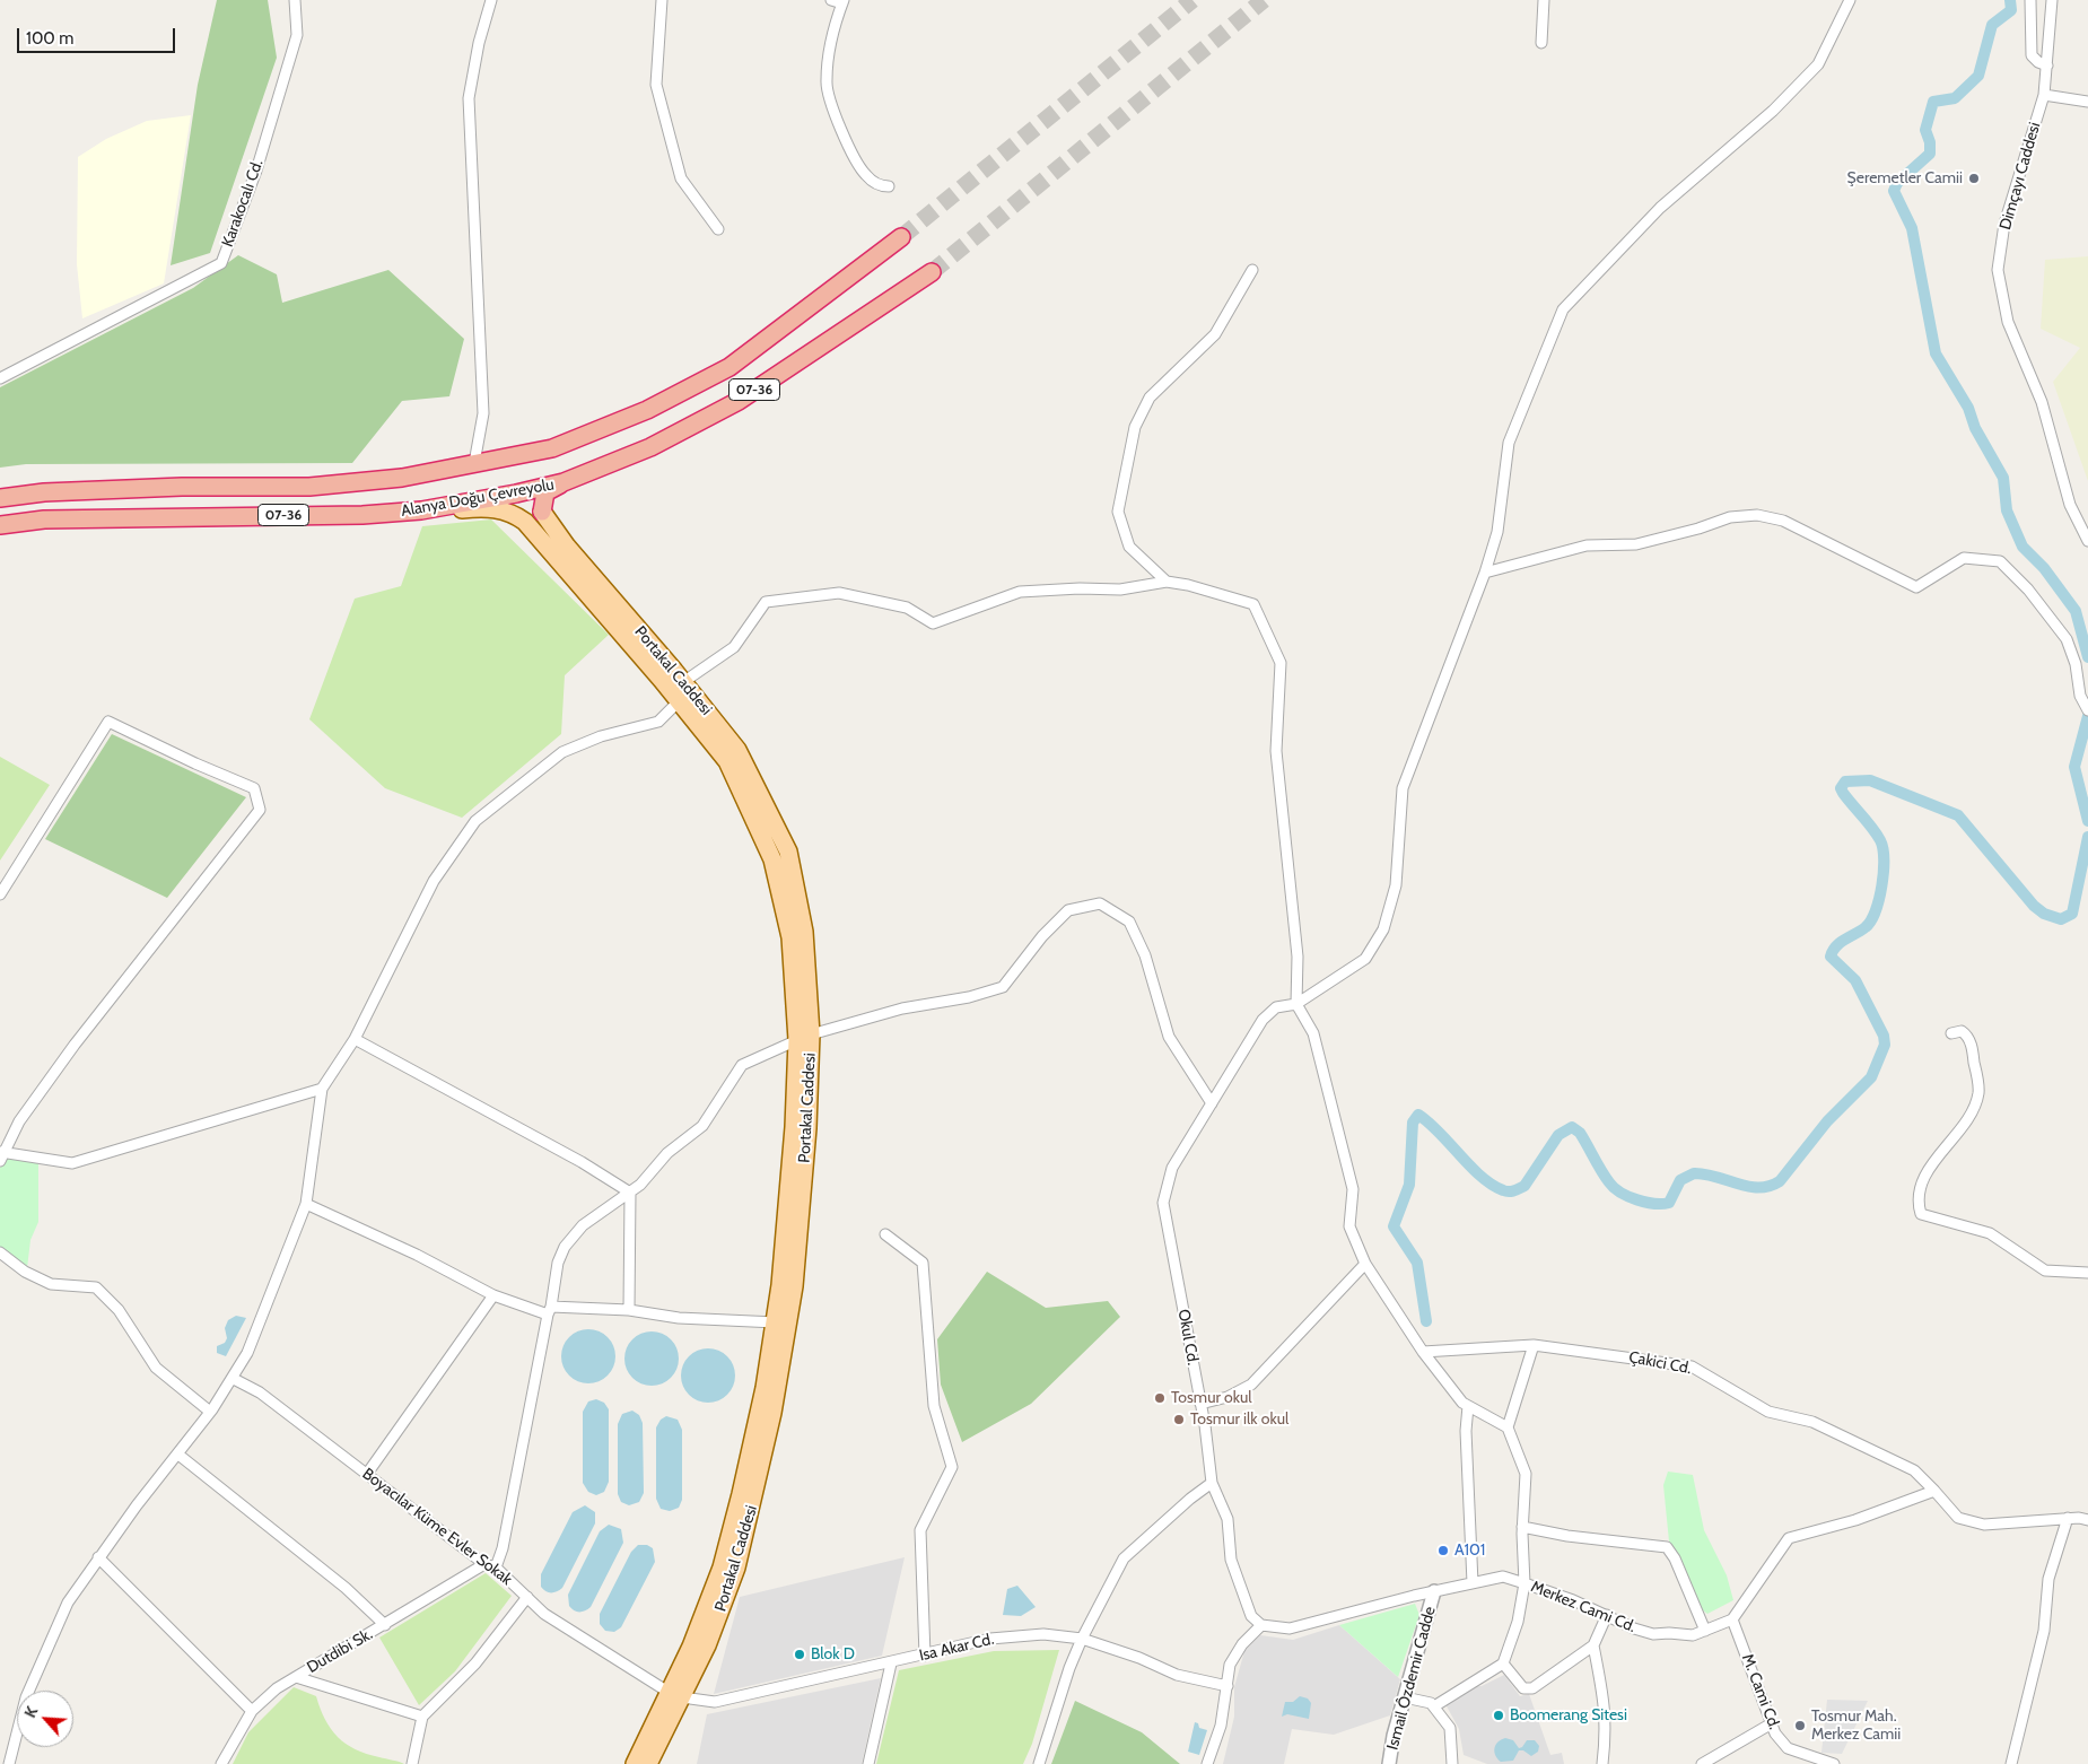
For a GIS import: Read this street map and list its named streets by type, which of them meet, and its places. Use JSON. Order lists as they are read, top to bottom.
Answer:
{
  "streets": {
    "highway": ["07-36", "Alanya Doğu Çevreyolu"],
    "main road": ["Portakal Caddesi"],
    "street": [
      "Dimçayı Caddesi",
      "Karakocalı Cd.",
      "Okul Cd.",
      "Çakici Cd.",
      "Boyacılar Küme Evler Sokak",
      "Merkez Cami Cd.",
      "Isa Akar Cd.",
      "Dutdibi Sk.",
      "Ismail Ôzdemir Cadde",
      "M. Cami Cd."
    ]
  },
  "crossings": [
    ["Alanya Doğu Çevreyolu", "Portakal Caddesi"],
    ["Portakal Caddesi", "Boyacılar Küme Evler Sokak"],
    ["Portakal Caddesi", "Isa Akar Cd."],
    ["Boyacılar Küme Evler Sokak", "Isa Akar Cd."],
    ["Boyacılar Küme Evler Sokak", "Dutdibi Sk."],
    ["Merkez Cami Cd.", "M. Cami Cd."]
  ],
  "places": [
    "Şeremetler Camii",
    "Tosmur okul",
    "Tosmur ilk okul",
    "A101",
    "Blok D",
    "Boomerang Sitesi",
    "Tosmur Mah. Merkez Camii"
  ],
  "scale_bar": "100 m",
  "north": "top left"
}
